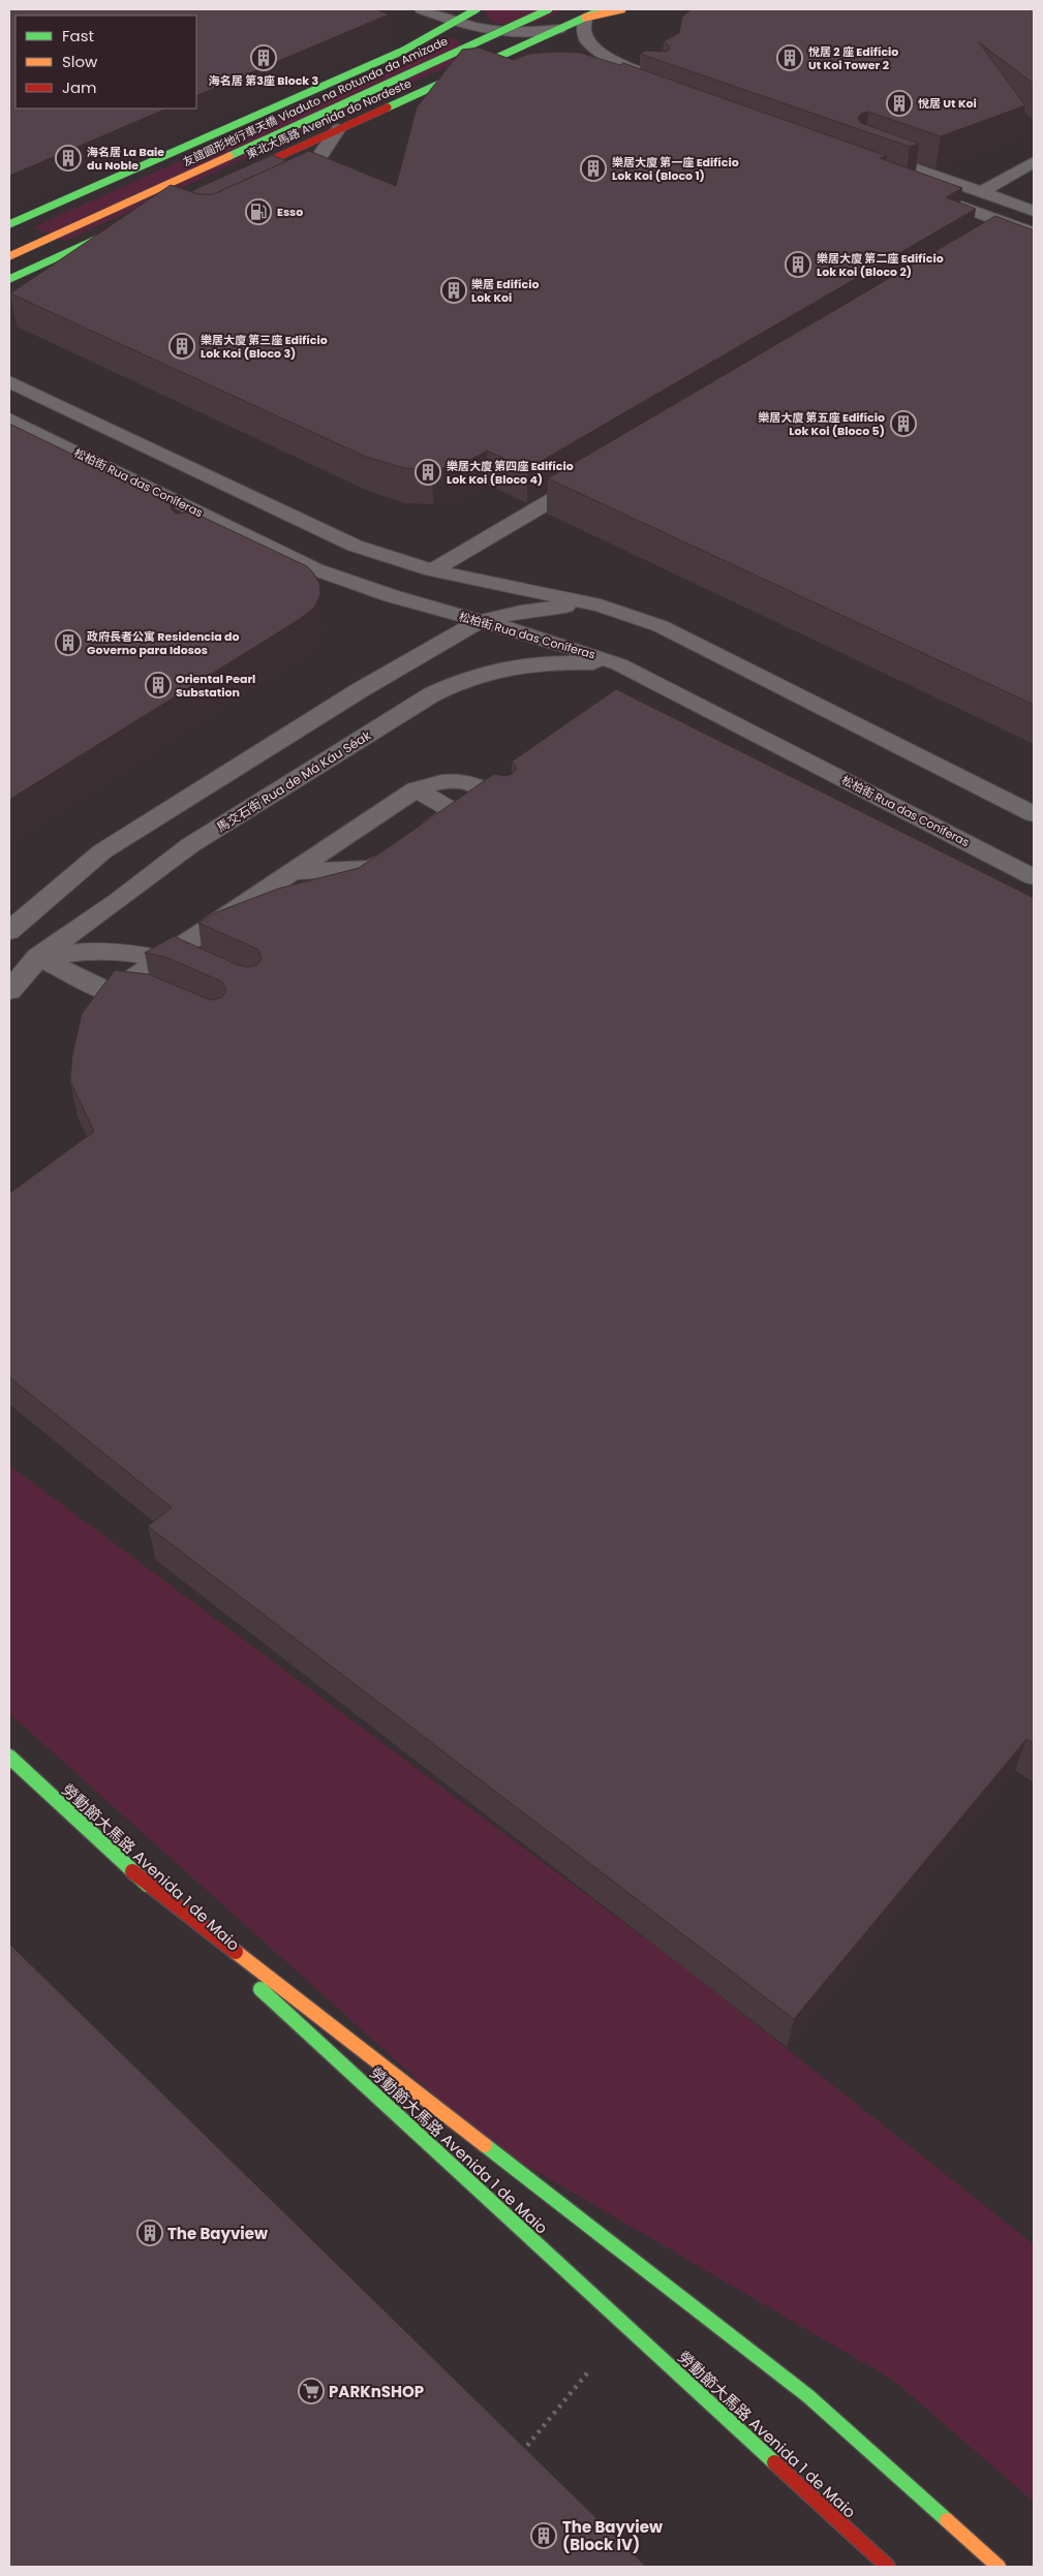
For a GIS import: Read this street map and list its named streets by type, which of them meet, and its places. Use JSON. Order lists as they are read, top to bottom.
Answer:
{
  "streets": {
    "main road": ["友誼圓形地行車天橋 Viaduto na Rotunda da Amizade", "東北大馬路 Avenida do Nordeste", "勞動節大馬路 Avenida 1 de Maio"],
    "street": ["松柏街 Rua das Coníferas", "馬交石街 Rua de Má Káu Séak"]
  },
  "crossings": [
    ["松柏街 Rua das Coníferas", "馬交石街 Rua de Má Káu Séak"]
  ],
  "places": {
    "building": [
      "海名居 第3座 Block 3",
      "悅居 2 座 Edifício Ut Koi Tower 2",
      "悅居 Ut Koi",
      "海名居 La Baie du Noble",
      "樂居大廈 第一座 Edifício Lok Koi (Bloco 1)",
      "樂居大廈 第二座 Edifício Lok Koi (Bloco 2)",
      "樂居 Edifício Lok Koi",
      "樂居大廈 第三座 Edifício Lok Koi (Bloco 3)",
      "樂居大廈 第五座 Edifício Lok Koi (Bloco 5)",
      "樂居大廈 第四座 Edifício Lok Koi (Bloco 4)",
      "政府長者公寓 Residencia do Governo para Idosos",
      "Oriental Pearl Substation",
      "The Bayview",
      "The Bayview (Block IV)"
    ],
    "fuel station": ["Esso"],
    "supermarket": ["PARKnSHOP"]
  },
  "legend": ["Fast", "Slow", "Jam"]
}
